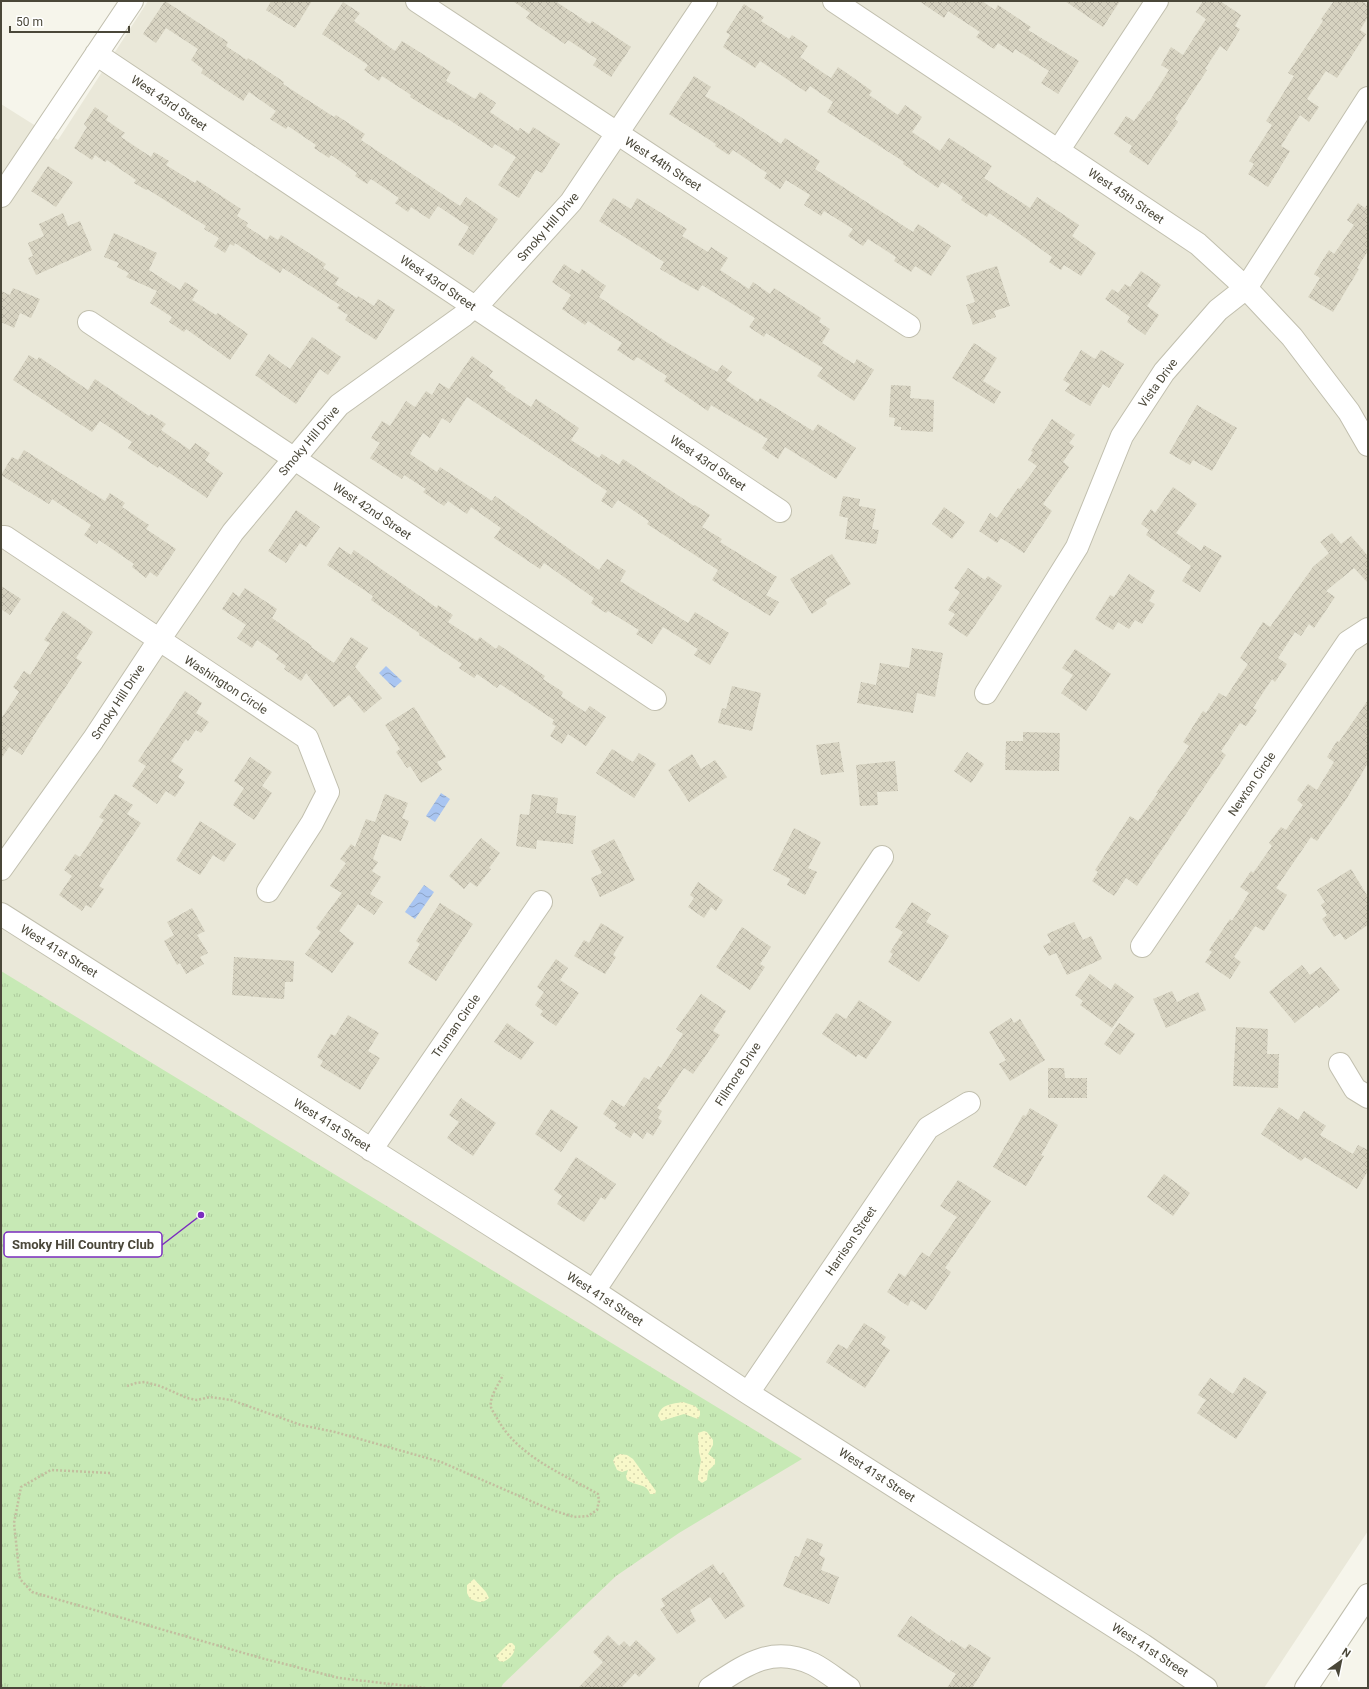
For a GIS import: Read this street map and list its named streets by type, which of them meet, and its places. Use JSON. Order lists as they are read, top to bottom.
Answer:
{
  "streets": {
    "street": [
      "West 43rd Street",
      "West 44th Street",
      "West 45th Street",
      "Smoky Hill Drive",
      "Vista Drive",
      "West 42nd Street",
      "Washington Circle",
      "Newton Circle",
      "West 41st Street",
      "Truman Circle",
      "Fillmore Drive",
      "Harrison Street"
    ]
  },
  "crossings": [
    ["West 43rd Street", "Smoky Hill Drive"],
    ["West 44th Street", "Smoky Hill Drive"],
    ["West 45th Street", "Vista Drive"],
    ["Smoky Hill Drive", "West 42nd Street"],
    ["Smoky Hill Drive", "Washington Circle"],
    ["West 41st Street", "Truman Circle"],
    ["West 41st Street", "Fillmore Drive"],
    ["West 41st Street", "Harrison Street"]
  ],
  "places": ["Smoky Hill Country Club"],
  "scale_bar": "50 m",
  "north": "top right"
}
